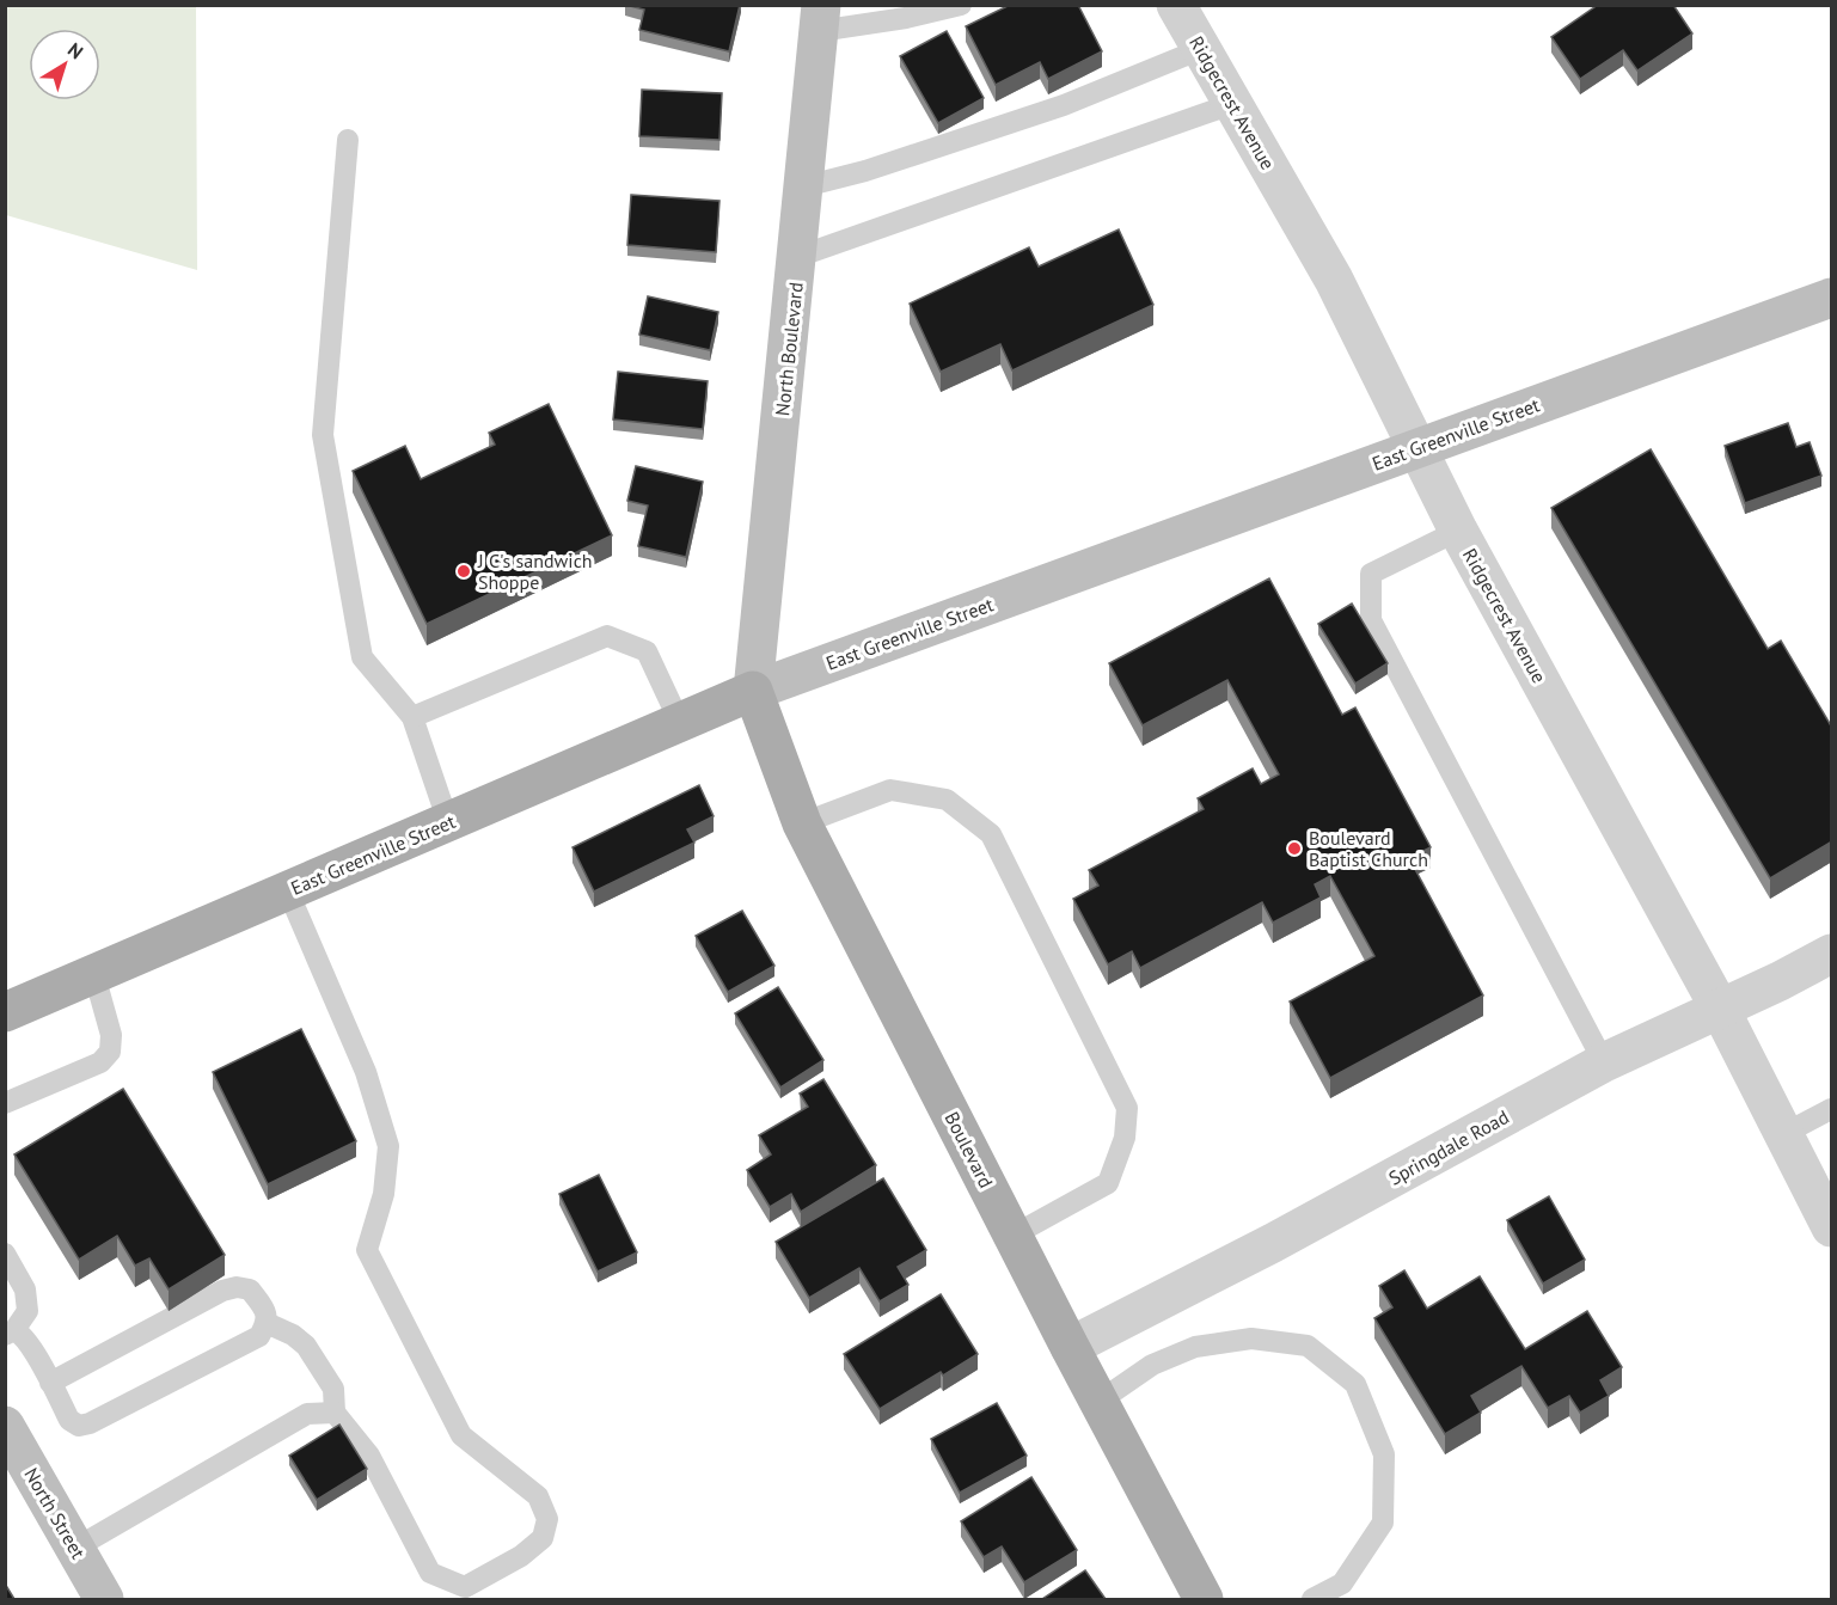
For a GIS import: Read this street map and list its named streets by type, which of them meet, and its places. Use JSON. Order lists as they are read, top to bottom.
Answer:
{
  "streets": {
    "main road": [
      "North Boulevard",
      "East Greenville Street",
      "Boulevard",
      "North Street"
    ],
    "street": ["Ridgecrest Avenue", "Springdale Road"]
  },
  "crossings": [
    ["Ridgecrest Avenue", "East Greenville Street"],
    ["Ridgecrest Avenue", "Springdale Road"],
    ["North Boulevard", "East Greenville Street"],
    ["North Boulevard", "Boulevard"],
    ["East Greenville Street", "Boulevard"],
    ["Springdale Road", "Boulevard"]
  ],
  "places": ["J C's sandwich Shoppe", "Boulevard Baptist Church"],
  "north": "top right"
}
